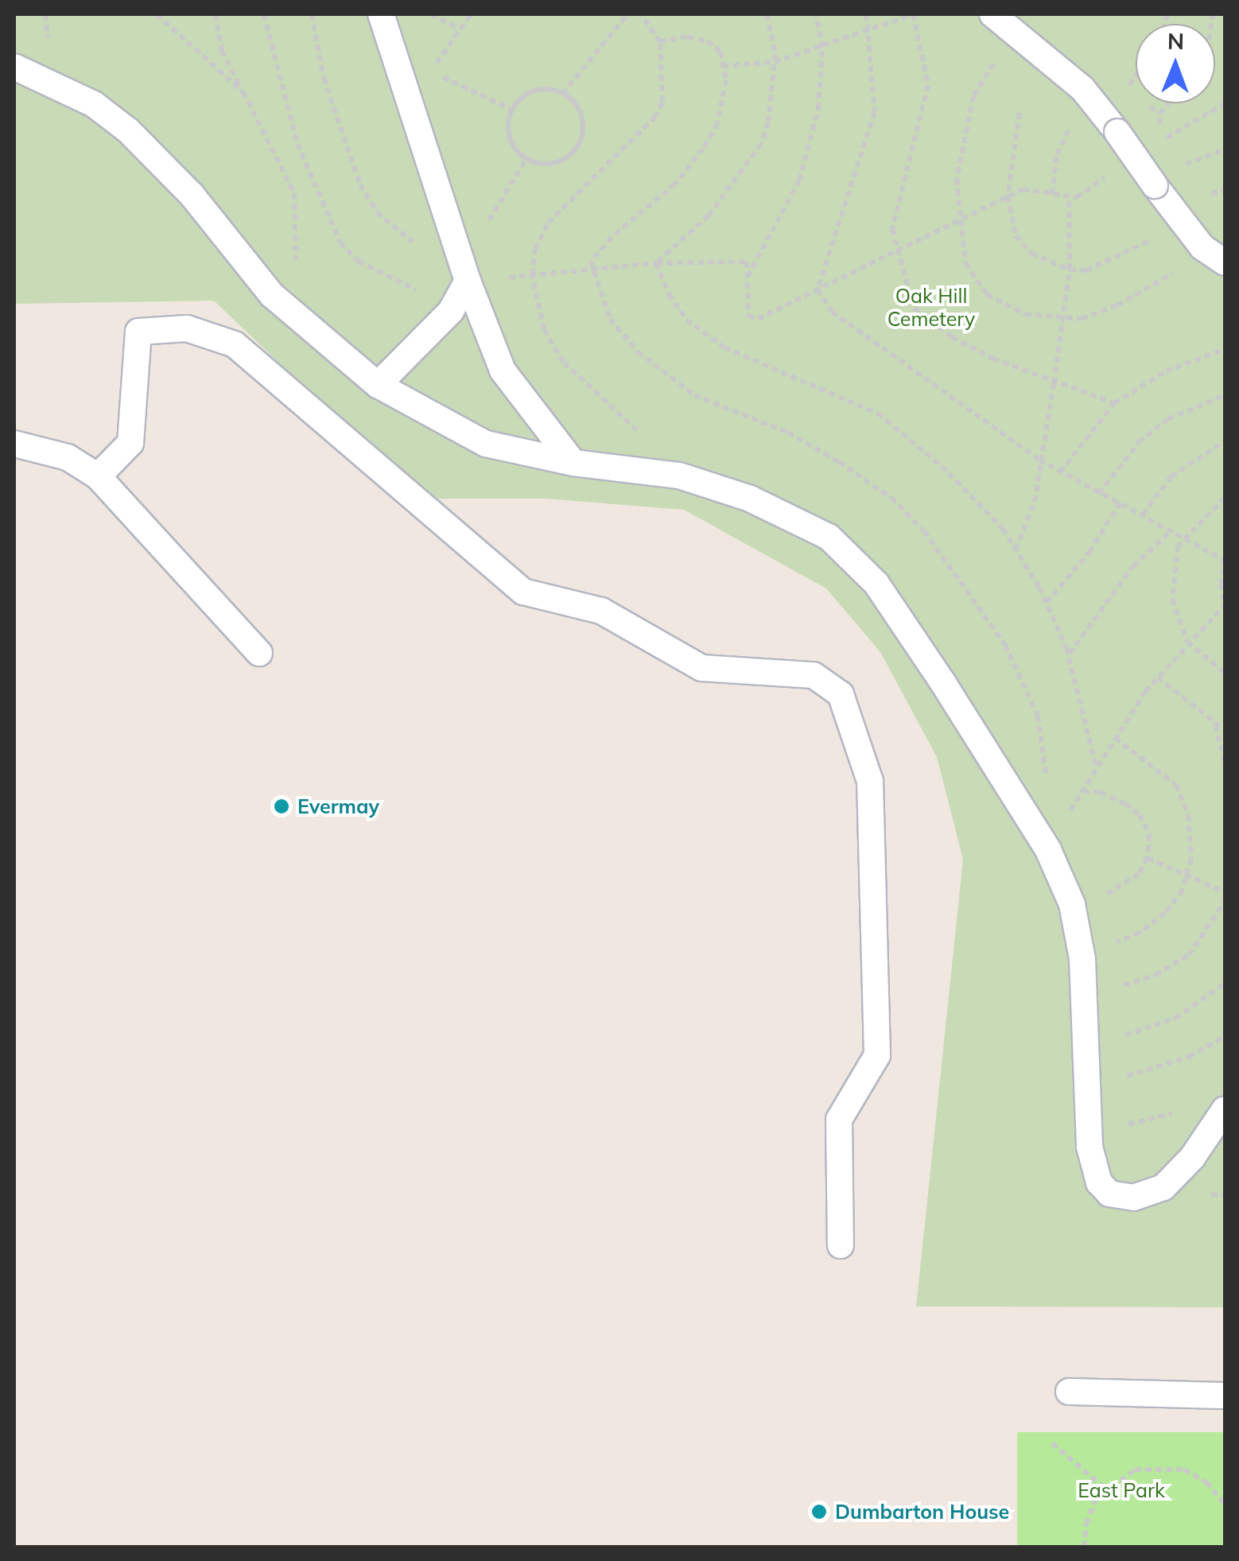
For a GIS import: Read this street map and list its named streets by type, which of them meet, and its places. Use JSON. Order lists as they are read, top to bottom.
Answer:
{
  "parks": ["Oak Hill Cemetery", "East Park"],
  "places": ["Evermay", "Dumbarton House"],
  "north": "top"
}
